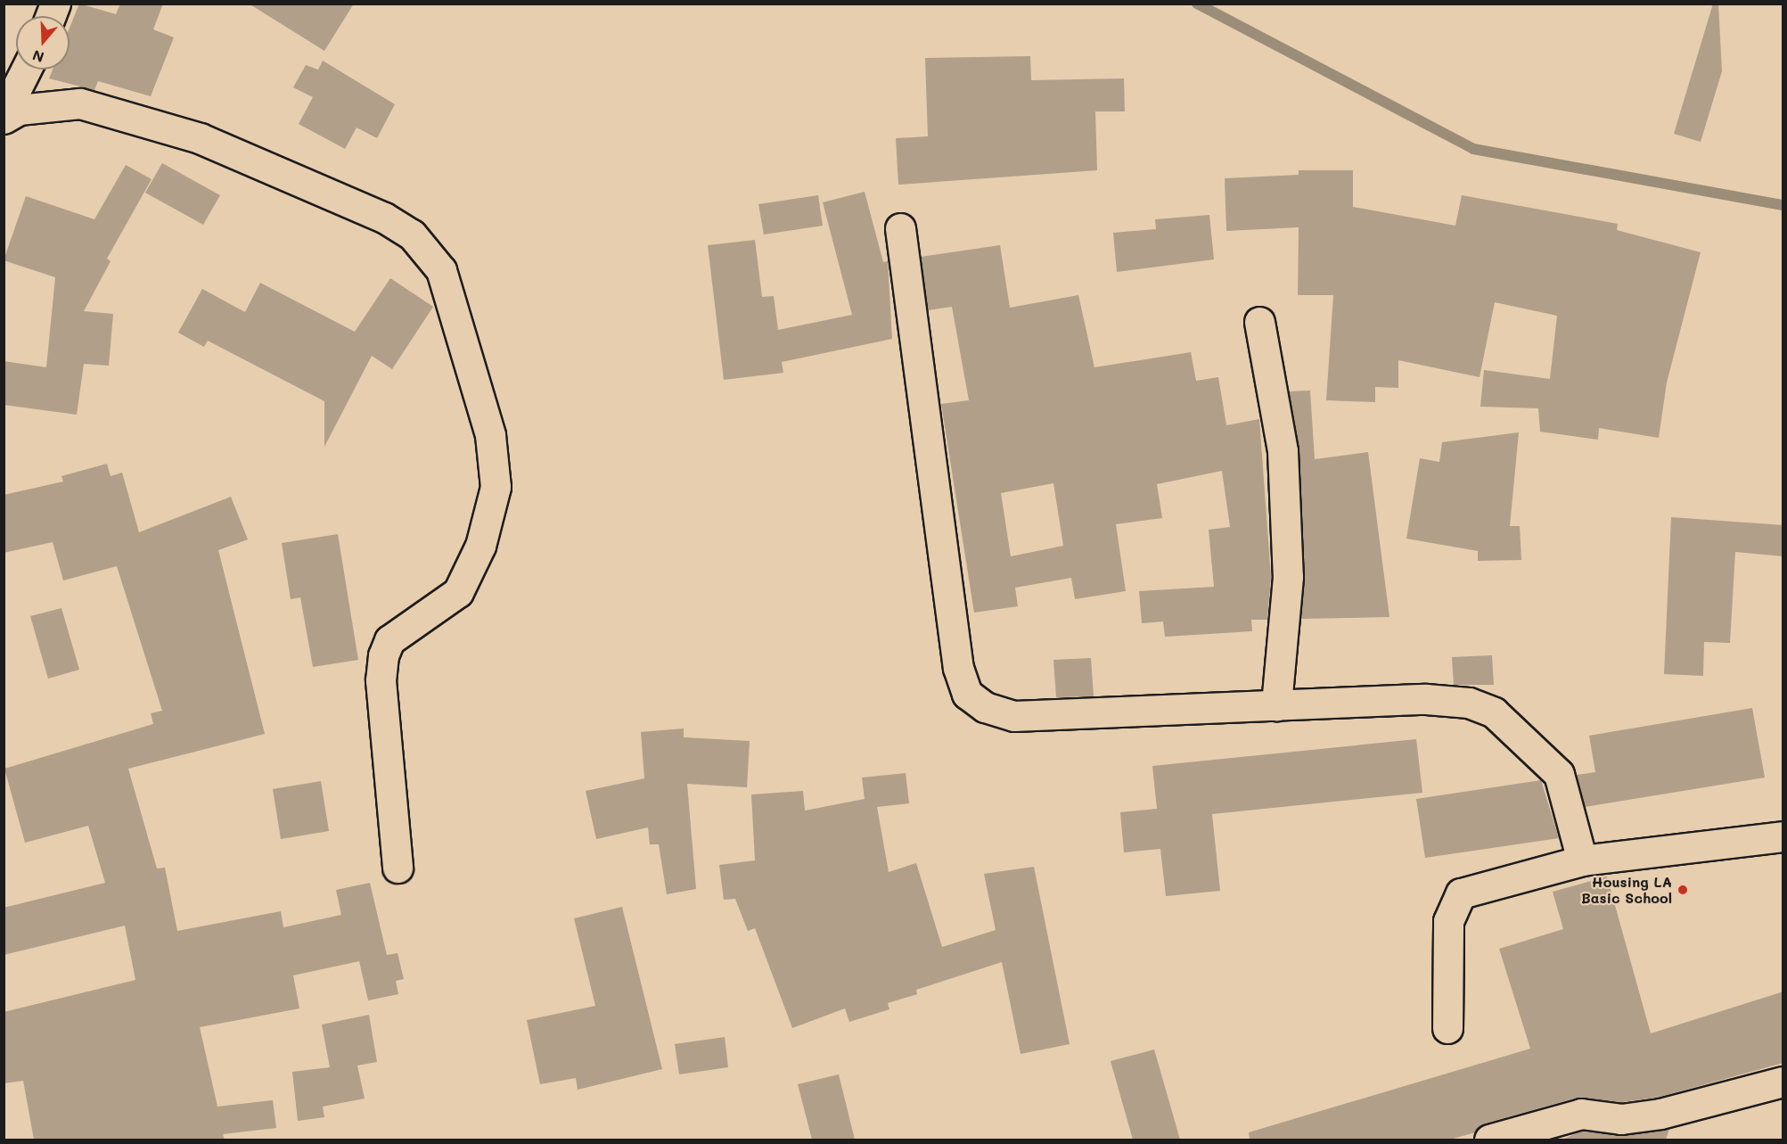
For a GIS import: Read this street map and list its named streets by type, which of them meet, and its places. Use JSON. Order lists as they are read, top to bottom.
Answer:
{
  "places": ["Housing LA Basic School"],
  "north": "bottom"
}
